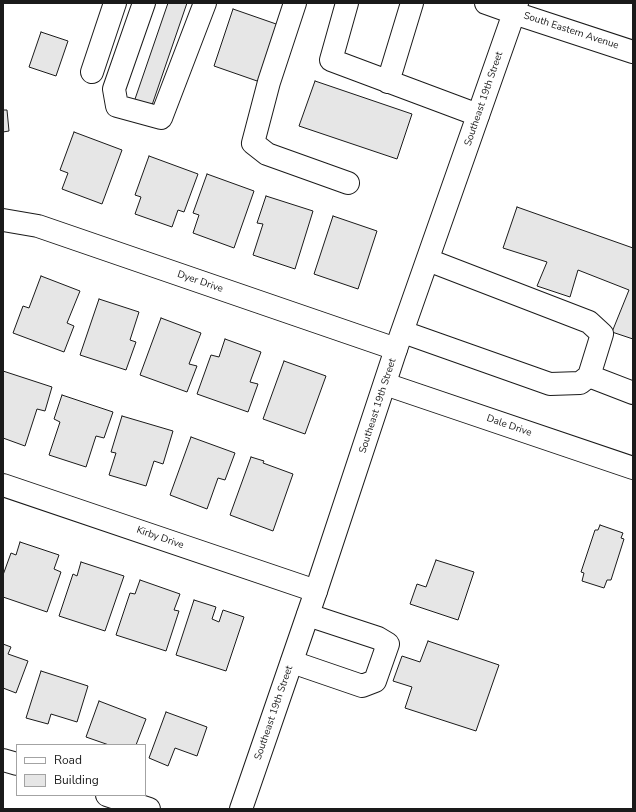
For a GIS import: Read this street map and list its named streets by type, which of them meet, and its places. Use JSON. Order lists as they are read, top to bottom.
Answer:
{
  "streets": {
    "street": [
      "South Eastern Avenue",
      "Southeast 19th Street",
      "Dyer Drive",
      "Dale Drive",
      "Kirby Drive"
    ]
  },
  "crossings": [
    ["South Eastern Avenue", "Southeast 19th Street"],
    ["Southeast 19th Street", "Dyer Drive"],
    ["Southeast 19th Street", "Dale Drive"],
    ["Southeast 19th Street", "Kirby Drive"]
  ],
  "legend": ["Road", "Building"]
}
